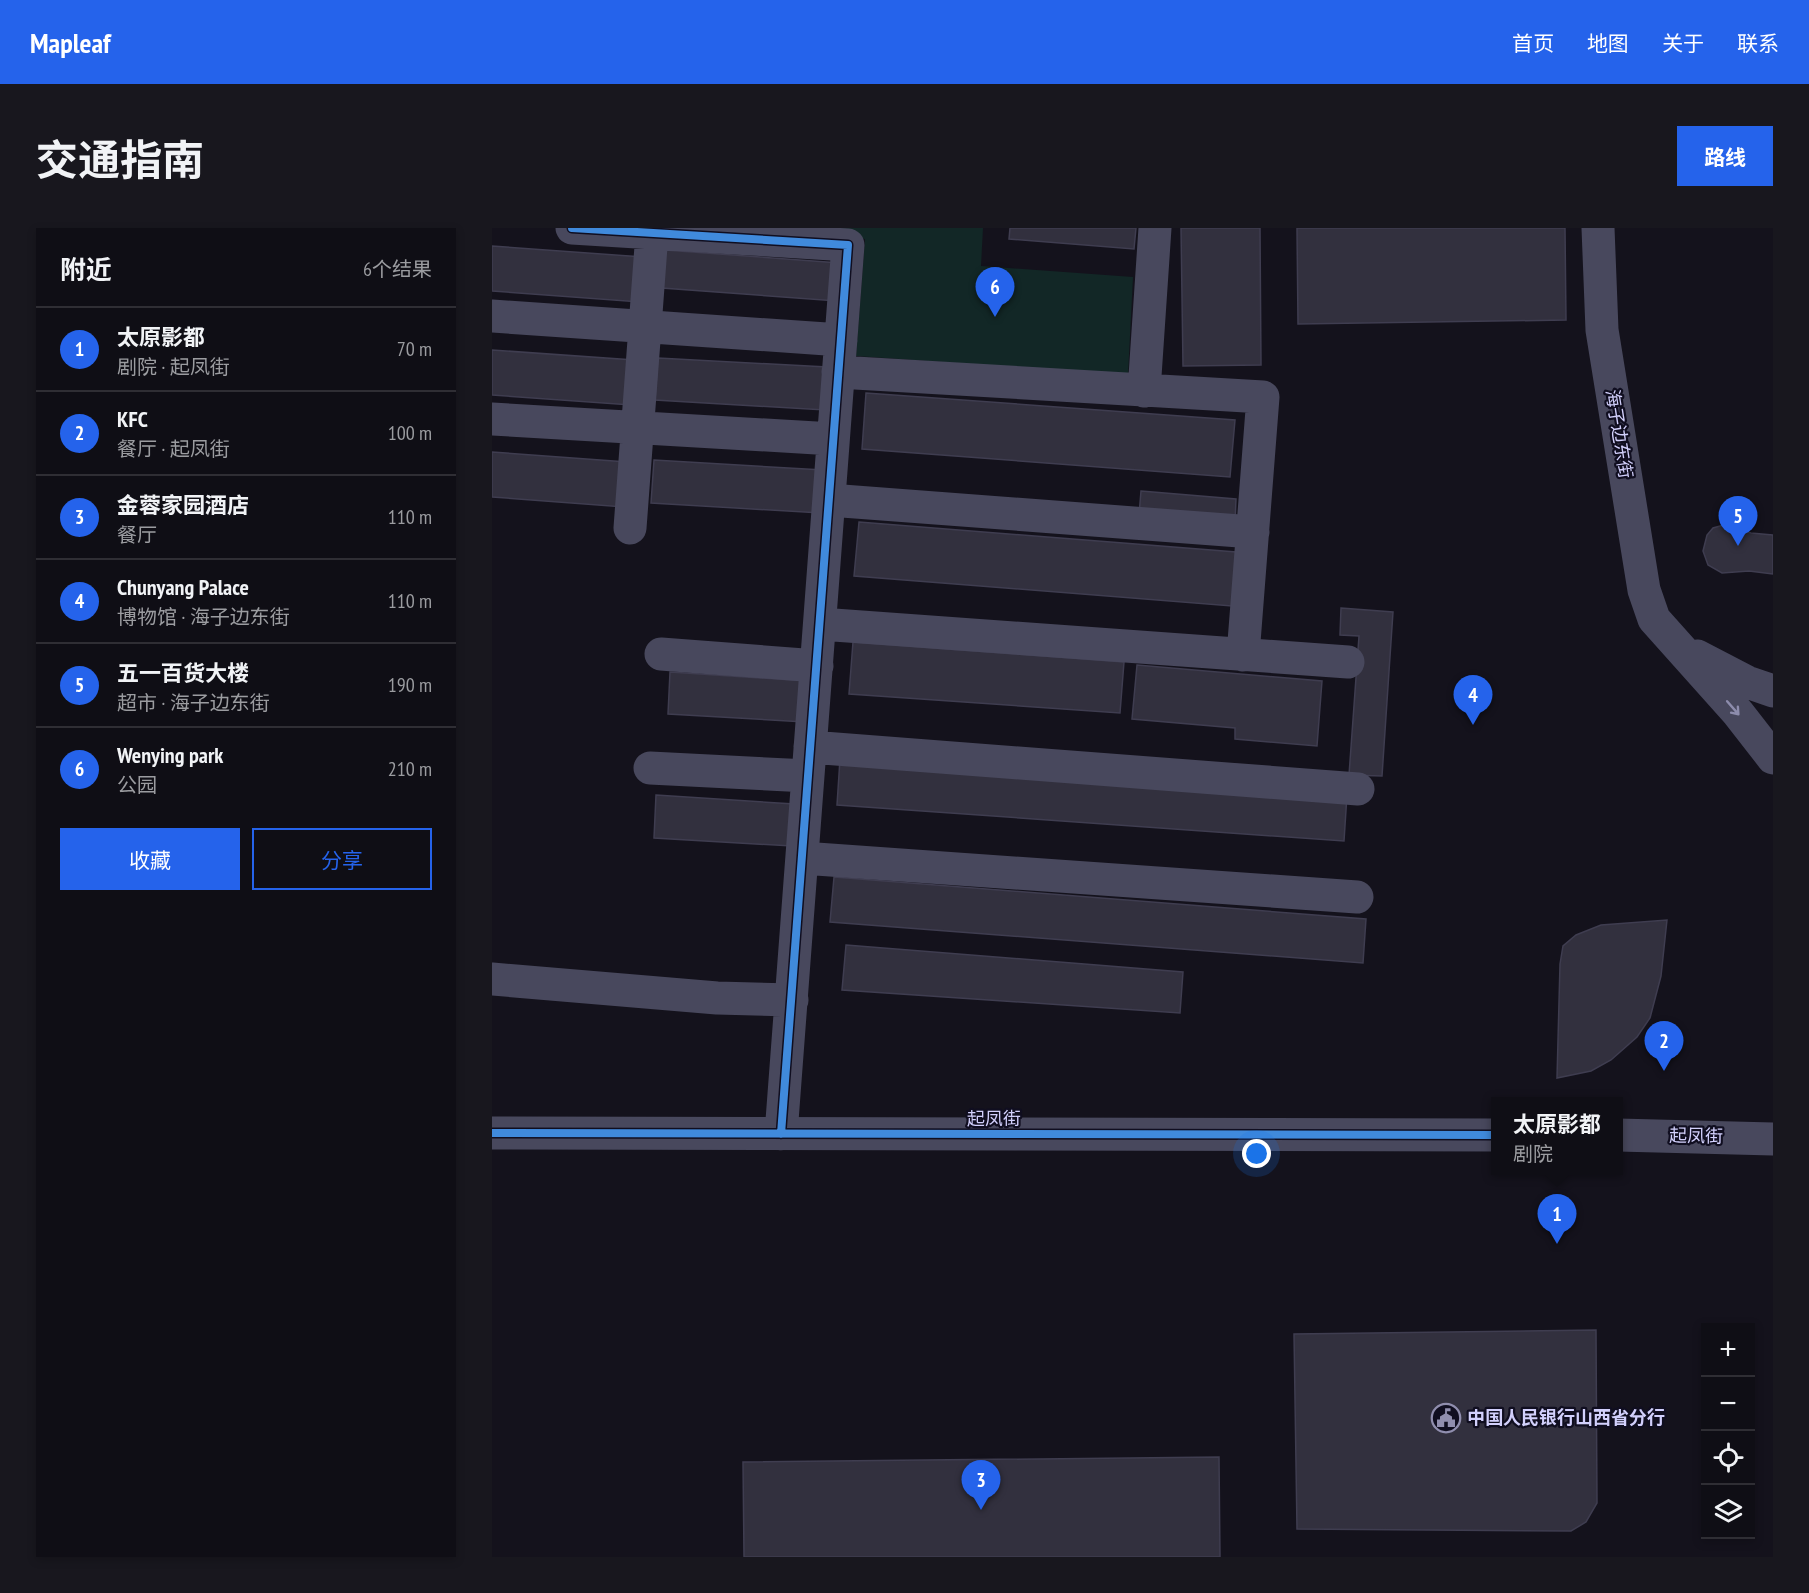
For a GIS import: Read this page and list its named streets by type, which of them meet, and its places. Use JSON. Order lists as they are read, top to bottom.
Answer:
{
  "streets": {
    "street": ["海子边东街", "起凤街"]
  },
  "places": {
    "public building": ["中国人民银行山西省分行"]
  },
  "page": {
    "header": "Mapleaf",
    "nav": [
      "首页",
      "地图",
      "关于",
      "联系"
    ],
    "title": "交通指南",
    "buttons": [
      "路线",
      ["收藏", "分享"]
    ],
    "heading": ["附近", "6个结果"],
    "pins": [
      "6",
      "5",
      "4",
      "2",
      "1",
      "3"
    ],
    "list": [
      {
        "mark": "1",
        "name": "太原影都",
        "note": "剧院 · 起凤街",
        "value": "70 m"
      },
      {
        "mark": "2",
        "name": "KFC",
        "note": "餐厅 · 起凤街",
        "value": "100 m"
      },
      {
        "mark": "3",
        "name": "金蓉家园酒店",
        "note": "餐厅",
        "value": "110 m"
      },
      {
        "mark": "4",
        "name": "Chunyang Palace",
        "note": "博物馆 · 海子边东街",
        "value": "110 m"
      },
      {
        "mark": "5",
        "name": "五一百货大楼",
        "note": "超市 · 海子边东街",
        "value": "190 m"
      },
      {
        "mark": "6",
        "name": "Wenying park",
        "note": "公园",
        "value": "210 m"
      }
    ],
    "popup": ["太原影都", "剧院"],
    "map_buttons": ["+", "−"]
  }
}
